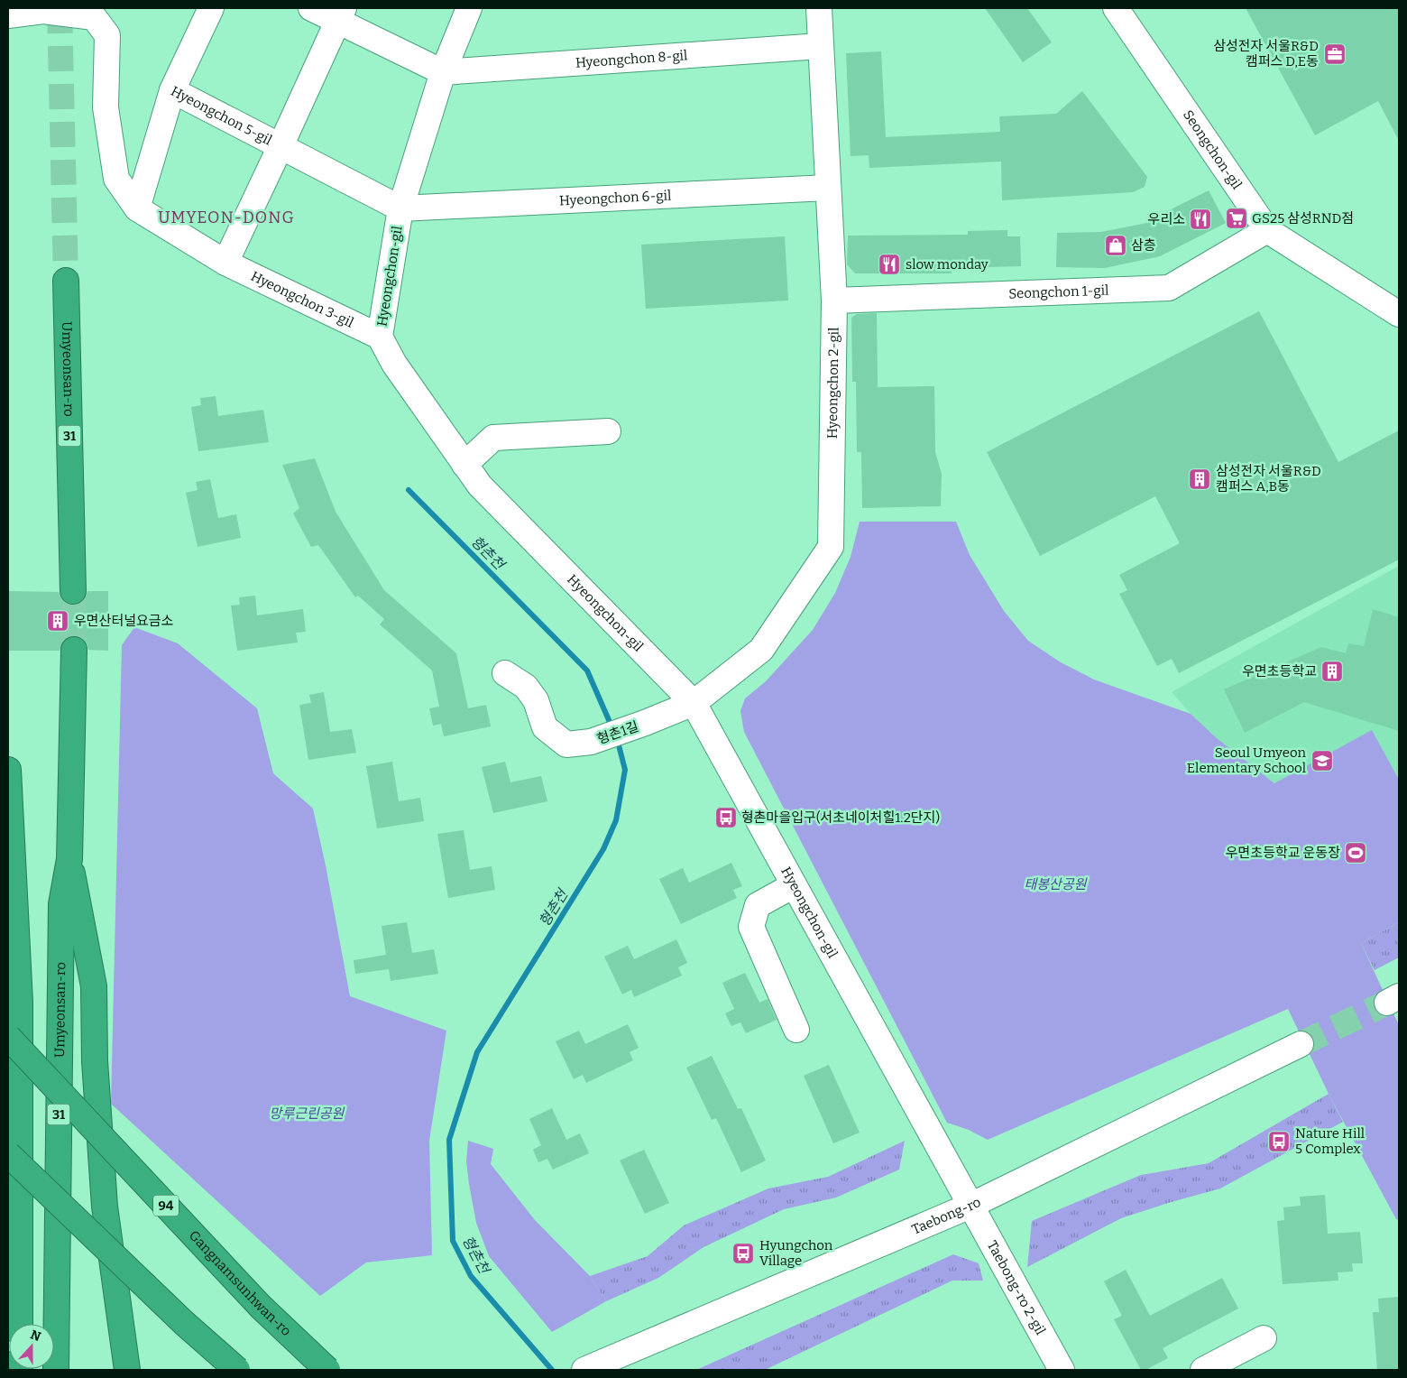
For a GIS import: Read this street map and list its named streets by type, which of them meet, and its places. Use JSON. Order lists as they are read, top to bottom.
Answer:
{
  "streets": {
    "highway": [
      "Umyeonsan-ro",
      "31",
      "94",
      "Gangnamsunhwan-ro"
    ],
    "street": [
      "Hyeongchon 8-gil",
      "Hyeongchon 5-gil",
      "Seongchon-gil",
      "Hyeongchon 6-gil",
      "Hyeongchon-gil",
      "Seongchon 1-gil",
      "Hyeongchon 3-gil",
      "Hyeongchon 2-gil",
      "형촌1길",
      "Taebong-ro",
      "Taebong-ro 2-gil"
    ]
  },
  "crossings": [
    ["Hyeongchon 8-gil", "Hyeongchon-gil"],
    ["Hyeongchon 8-gil", "Hyeongchon 2-gil"],
    ["Hyeongchon 5-gil", "Hyeongchon 6-gil"],
    ["Hyeongchon 5-gil", "Hyeongchon-gil"],
    ["Seongchon-gil", "Seongchon 1-gil"],
    ["Hyeongchon 6-gil", "Hyeongchon-gil"],
    ["Hyeongchon 6-gil", "Hyeongchon 2-gil"],
    ["Hyeongchon-gil", "Hyeongchon 3-gil"],
    ["Hyeongchon-gil", "Hyeongchon 2-gil"],
    ["Hyeongchon-gil", "Taebong-ro"],
    ["Hyeongchon-gil", "Taebong-ro 2-gil"],
    ["Seongchon 1-gil", "Hyeongchon 2-gil"],
    ["Hyeongchon 2-gil", "형촌1길"],
    ["Taebong-ro", "Taebong-ro 2-gil"]
  ],
  "districts": ["UMYEON-DONG"],
  "water": ["형촌천"],
  "parks": ["태봉산공원", "망루근린공원"],
  "places": {
    "office": ["삼성전자 서울R&D 캠퍼스 D,E동"],
    "supermarket": ["GS25 삼성RND점"],
    "restaurant": ["우리소", "slow monday"],
    "shop": ["삼층"],
    "building": ["삼성전자 서울R&D 캠퍼스 A,B동", "우면산터널요금소", "우면초등학교"],
    "school or university": ["Seoul Umyeon Elementary School"],
    "bus stop": ["형촌마을입구(서초네이처힐1.2단지)", "Nature Hill 5 Complex", "Hyungchon Village"],
    "sports": ["우면초등학교 운동장"]
  },
  "north": "top"
}
